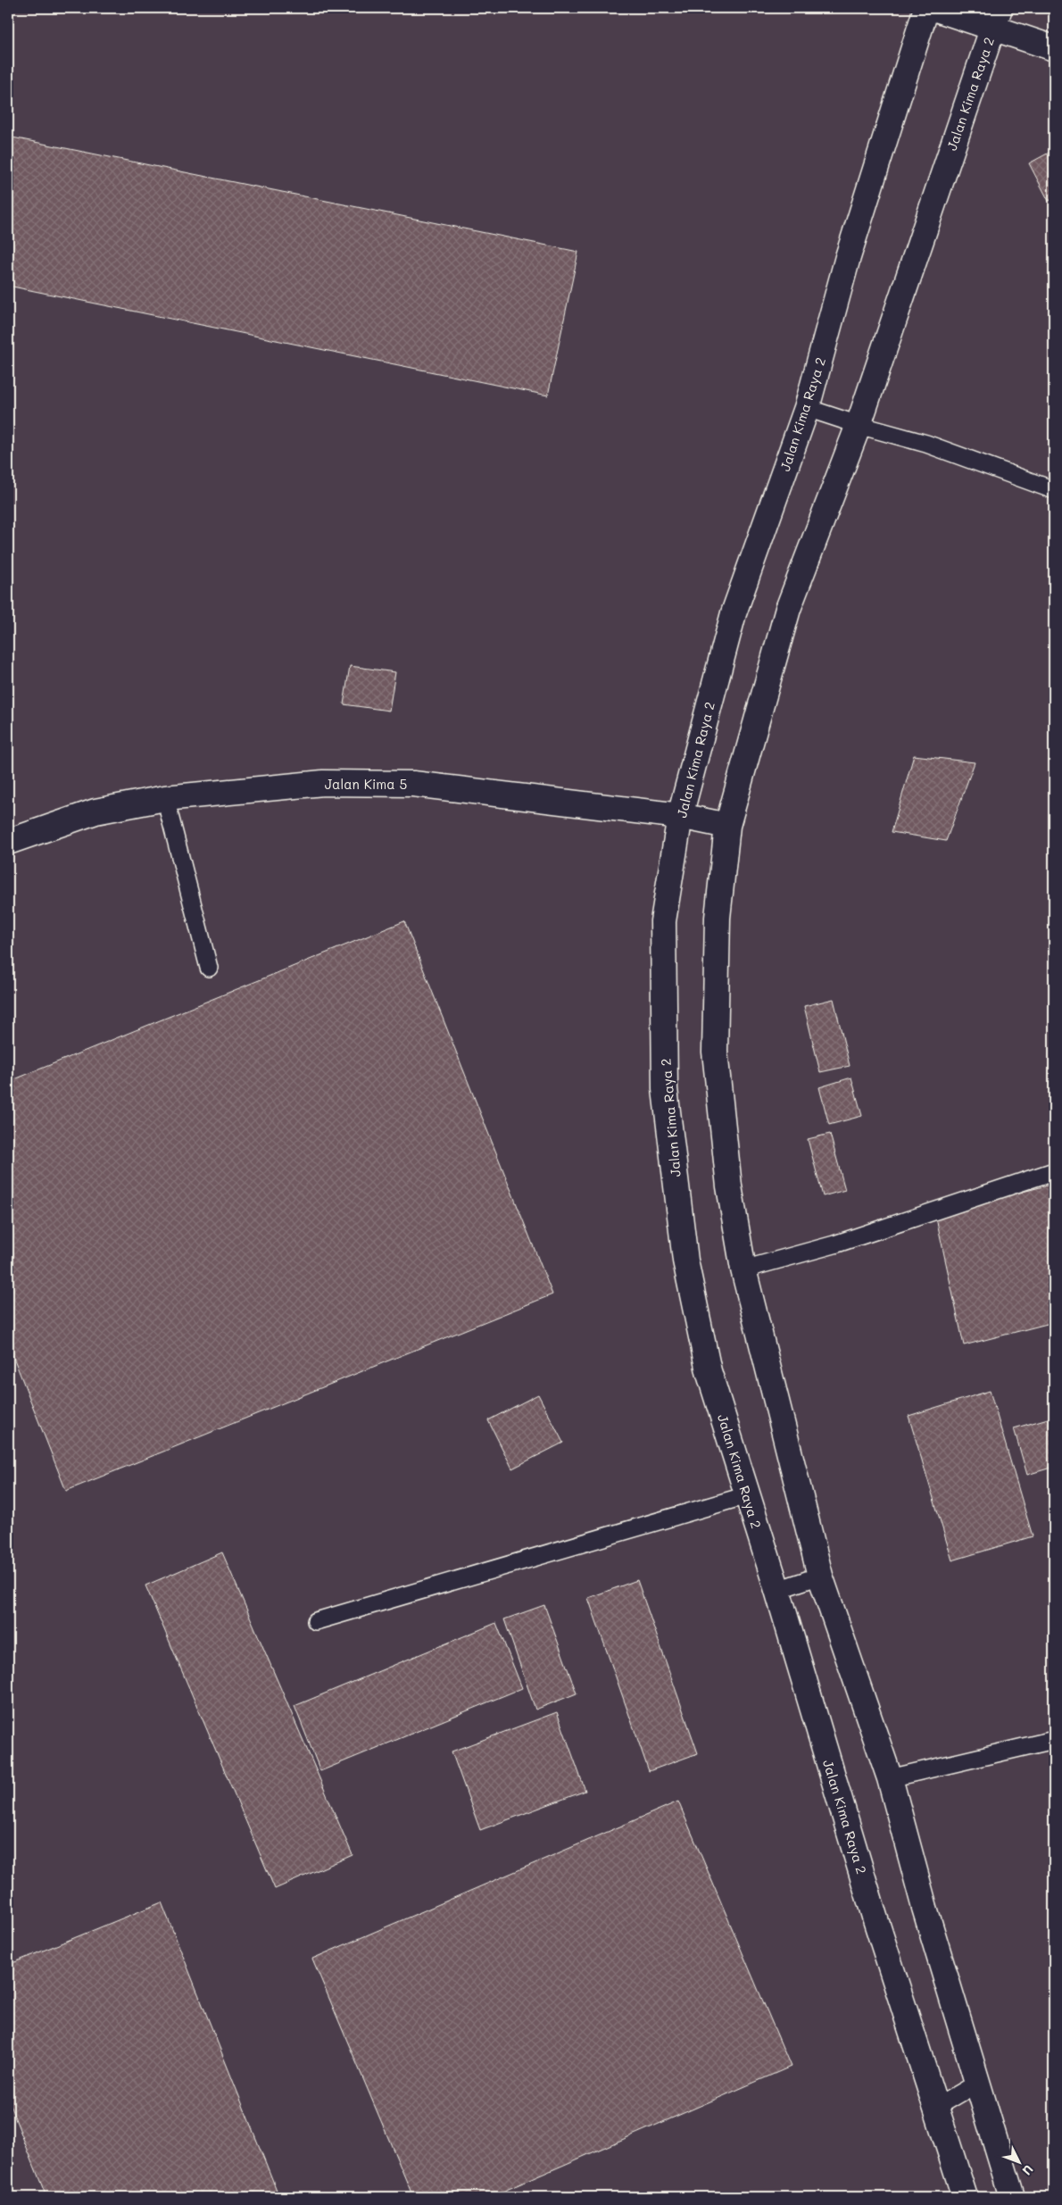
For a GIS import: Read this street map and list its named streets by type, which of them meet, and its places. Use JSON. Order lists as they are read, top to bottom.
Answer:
{
  "streets": {
    "street": ["Jalan Kima Raya 2", "Jalan Kima 5"]
  },
  "crossings": [
    ["Jalan Kima Raya 2", "Jalan Kima 5"]
  ],
  "north": "bottom right"
}
